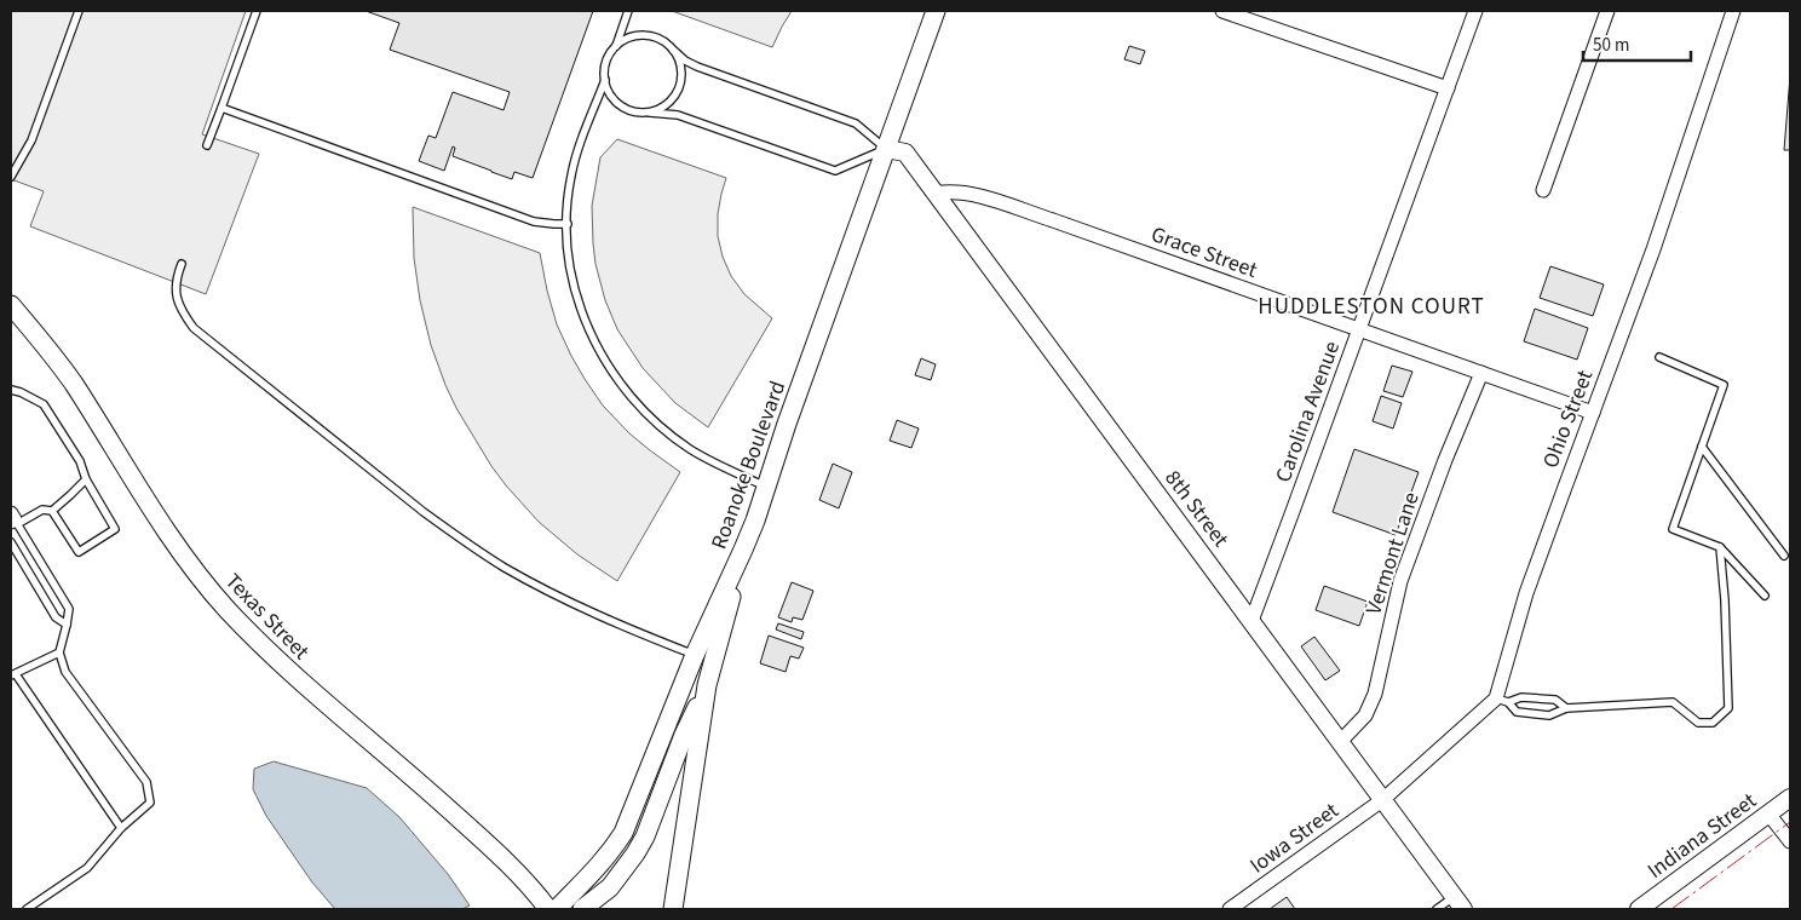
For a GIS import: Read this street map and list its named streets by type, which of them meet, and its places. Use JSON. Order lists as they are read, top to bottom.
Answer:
{
  "streets": {
    "main road": ["Roanoke Boulevard", "Texas Street"],
    "street": [
      "Grace Street",
      "Carolina Avenue",
      "Ohio Street",
      "8th Street",
      "Vermont Lane",
      "Indiana Street",
      "Iowa Street"
    ]
  },
  "crossings": [
    ["Grace Street", "Carolina Avenue"],
    ["Grace Street", "Ohio Street"],
    ["Grace Street", "8th Street"],
    ["Grace Street", "Vermont Lane"],
    ["Carolina Avenue", "8th Street"],
    ["Roanoke Boulevard", "8th Street"],
    ["8th Street", "Vermont Lane"],
    ["8th Street", "Iowa Street"]
  ],
  "districts": ["HUDDLESTON COURT"],
  "scale_bar": "50 m"
}
